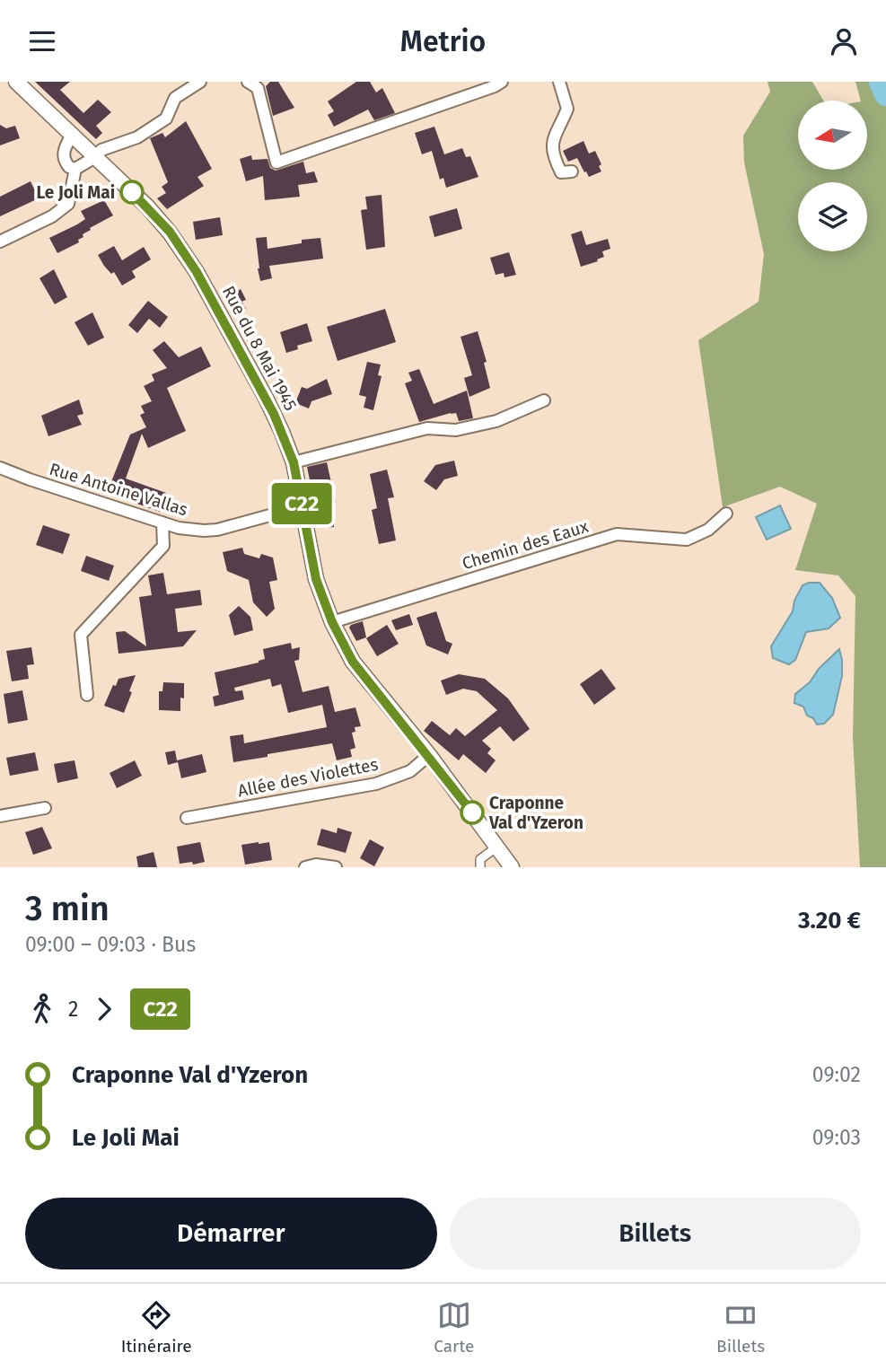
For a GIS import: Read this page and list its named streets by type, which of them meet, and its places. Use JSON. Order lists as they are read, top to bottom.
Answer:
{
  "streets": {
    "main road": ["Rue du 8 Mai 1945"],
    "street": ["Rue Antoine Vallas", "Chemin des Eaux", "Allée des Violettes"]
  },
  "crossings": [
    ["Rue du 8 Mai 1945", "Rue Antoine Vallas"],
    ["Rue du 8 Mai 1945", "Chemin des Eaux"],
    ["Rue du 8 Mai 1945", "Allée des Violettes"]
  ],
  "places": ["Le Joli Mai", "Craponne Val d'Yzeron"],
  "lines": ["bus line C22"],
  "north": "left",
  "page": {
    "header": "Metrio",
    "on_map": "C22",
    "heading": ["3 min", "09:00 – 09:03 · Bus", "3.20 €"],
    "legs": ["2", "C22"],
    "list": [
      {
        "name": "Craponne Val d'Yzeron",
        "value": "09:02"
      },
      {
        "name": "Le Joli Mai",
        "value": "09:03"
      }
    ],
    "buttons": ["Démarrer", "Billets"],
    "tabs": ["Itinéraire", "Carte", "Billets"]
  }
}
